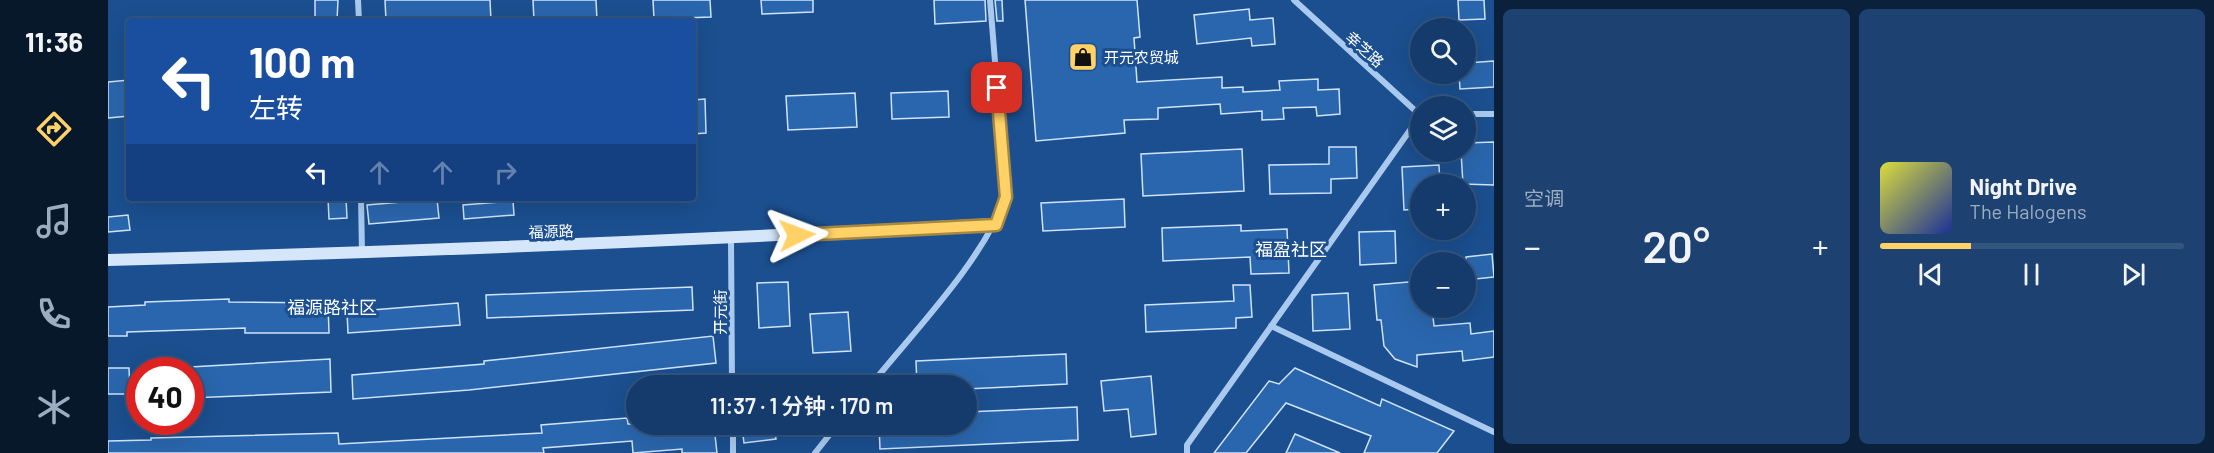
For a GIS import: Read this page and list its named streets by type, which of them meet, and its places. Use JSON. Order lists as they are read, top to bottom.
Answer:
{
  "streets": {
    "street": ["幸芝路", "福源路", "开元街"]
  },
  "crossings": [
    ["福源路", "开元街"]
  ],
  "districts": ["福盈社区", "福源路社区"],
  "places": {
    "shop": ["开元农贸城"]
  },
  "page": {
    "tabs": "11:36",
    "tile": "空调",
    "map_buttons": ["+", "−"],
    "turn": ["100 m", "左转"],
    "song": ["Night Drive", "The Halogens"],
    "heat": ["−", "20°", "+"],
    "limit": "40",
    "trip": "11:37 · 1 分钟 · 170 m"
  }
}
